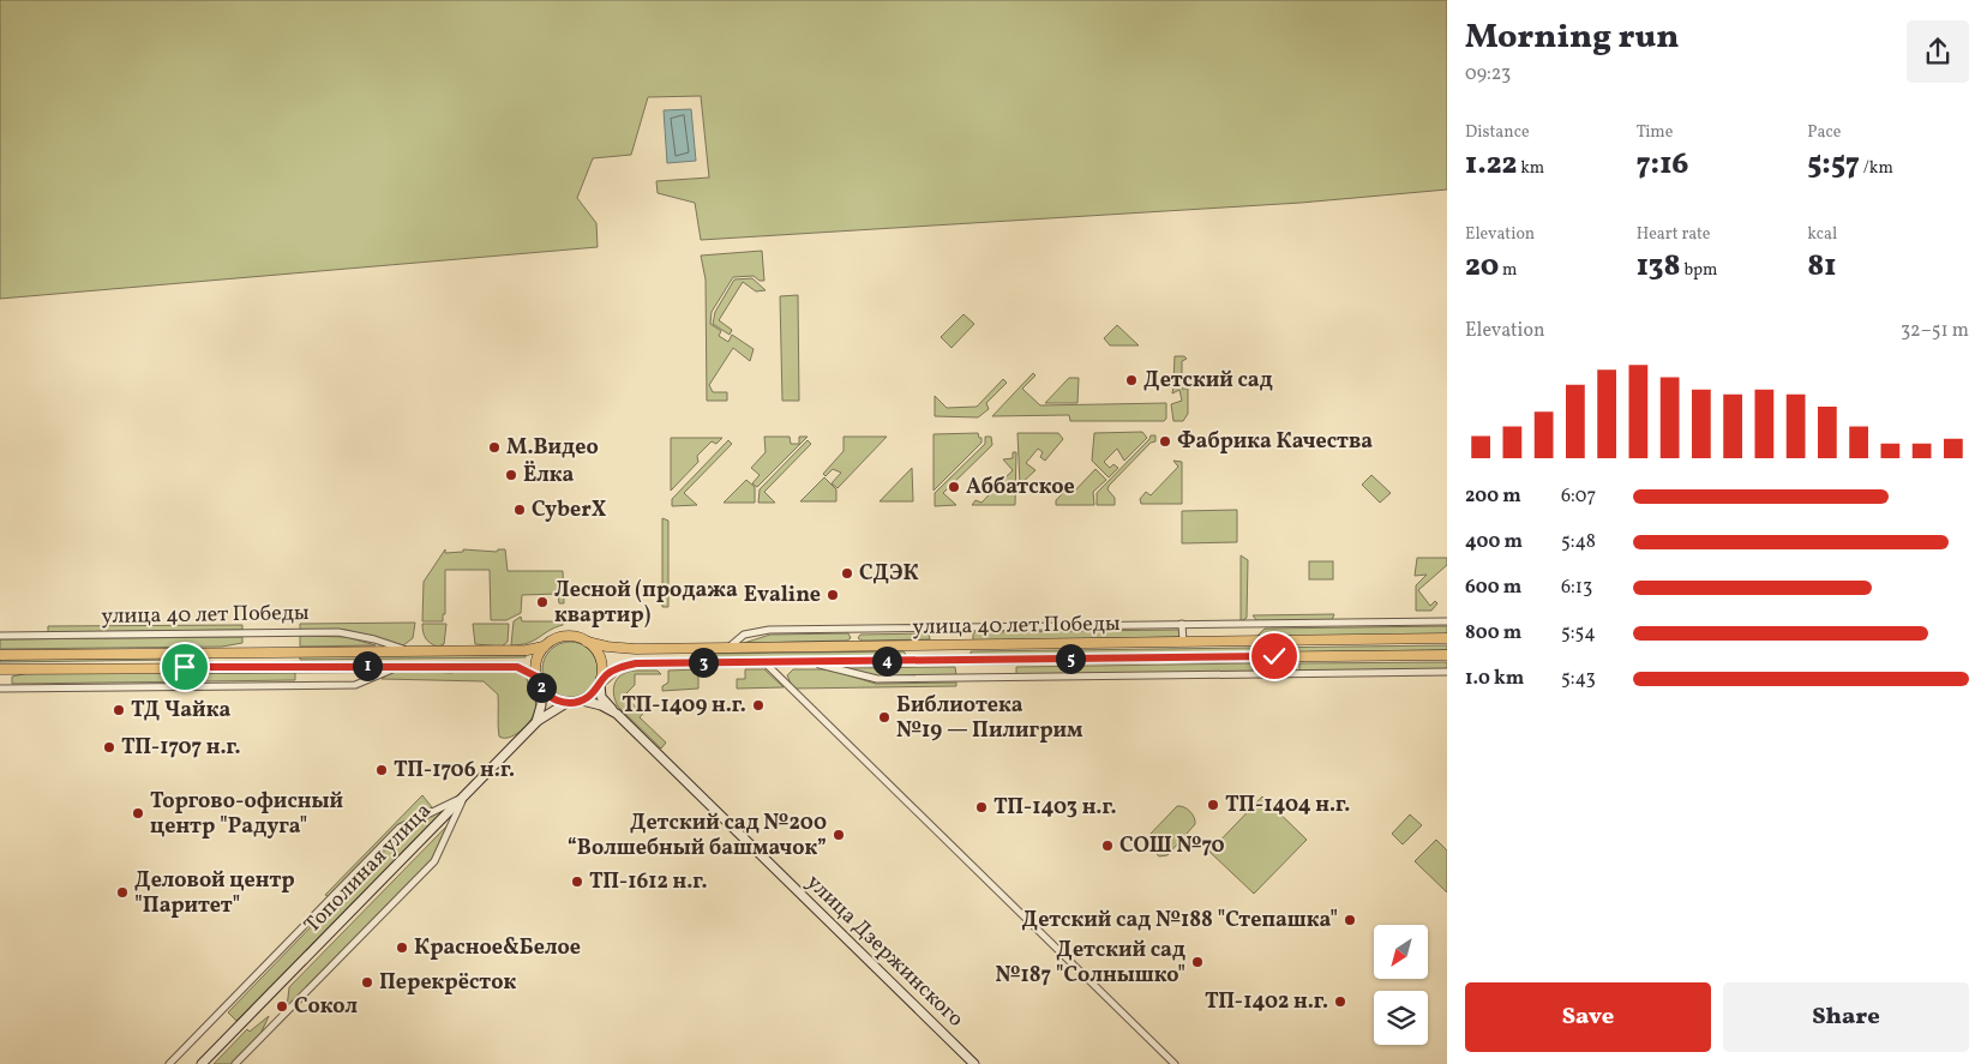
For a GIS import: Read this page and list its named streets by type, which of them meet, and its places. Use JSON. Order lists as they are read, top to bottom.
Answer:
{
  "streets": {
    "main road": ["улица 40 лет Победы", "Тополиная улица", "улица Дзержинского"]
  },
  "crossings": [
    ["улица 40 лет Победы", "Тополиная улица"],
    ["улица 40 лет Победы", "улица Дзержинского"],
    ["Тополиная улица", "улица Дзержинского"]
  ],
  "places": [
    "Детский сад",
    "Фабрика Качества",
    "М.Видео",
    "Ёлка",
    "Аббатское",
    "CyberX",
    "СДЭК",
    "Evaline",
    "Лесной (продажа квартир)",
    "ТП-1409 н.г.",
    "ТД Чайка",
    "Библиотека №19 — Пилигрим",
    "ТП-1707 н.г.",
    "ТП-1706 н.г.",
    "ТП-1404 н.г.",
    "ТП-1403 н.г.",
    "Торгово-офисный центр \"Радуга\"",
    "Детский сад №200 “Волшебный башмачок”",
    "СОШ №70",
    "ТП-1612 н.г.",
    "Деловой центр \"Паритет\"",
    "Детский сад №188 \"Степашка\"",
    "Красное&Белое",
    "Детский сад №187 \"Солнышко\"",
    "Перекрёсток",
    "ТП-1402 н.г.",
    "Сокол"
  ],
  "north": "bottom left",
  "page": {
    "heading": ["Morning run", "09:23"],
    "stats": [
      ["Distance", "1.22 km"],
      ["Time", "7:16"],
      ["Pace", "5:57 /km"],
      ["Elevation", "20 m"],
      ["Heart rate", "138 bpm"],
      ["kcal", "81"]
    ],
    "chart": ["Elevation", "32–51 m"],
    "list": [
      {
        "name": "200 m",
        "note": "6:07"
      },
      {
        "name": "400 m",
        "note": "5:48"
      },
      {
        "name": "600 m",
        "note": "6:13"
      },
      {
        "name": "800 m",
        "note": "5:54"
      },
      {
        "name": "1.0 km",
        "note": "5:43"
      }
    ],
    "pins": [
      "5",
      "4",
      "3",
      "1",
      "2"
    ],
    "buttons": ["Save", "Share"]
  }
}
